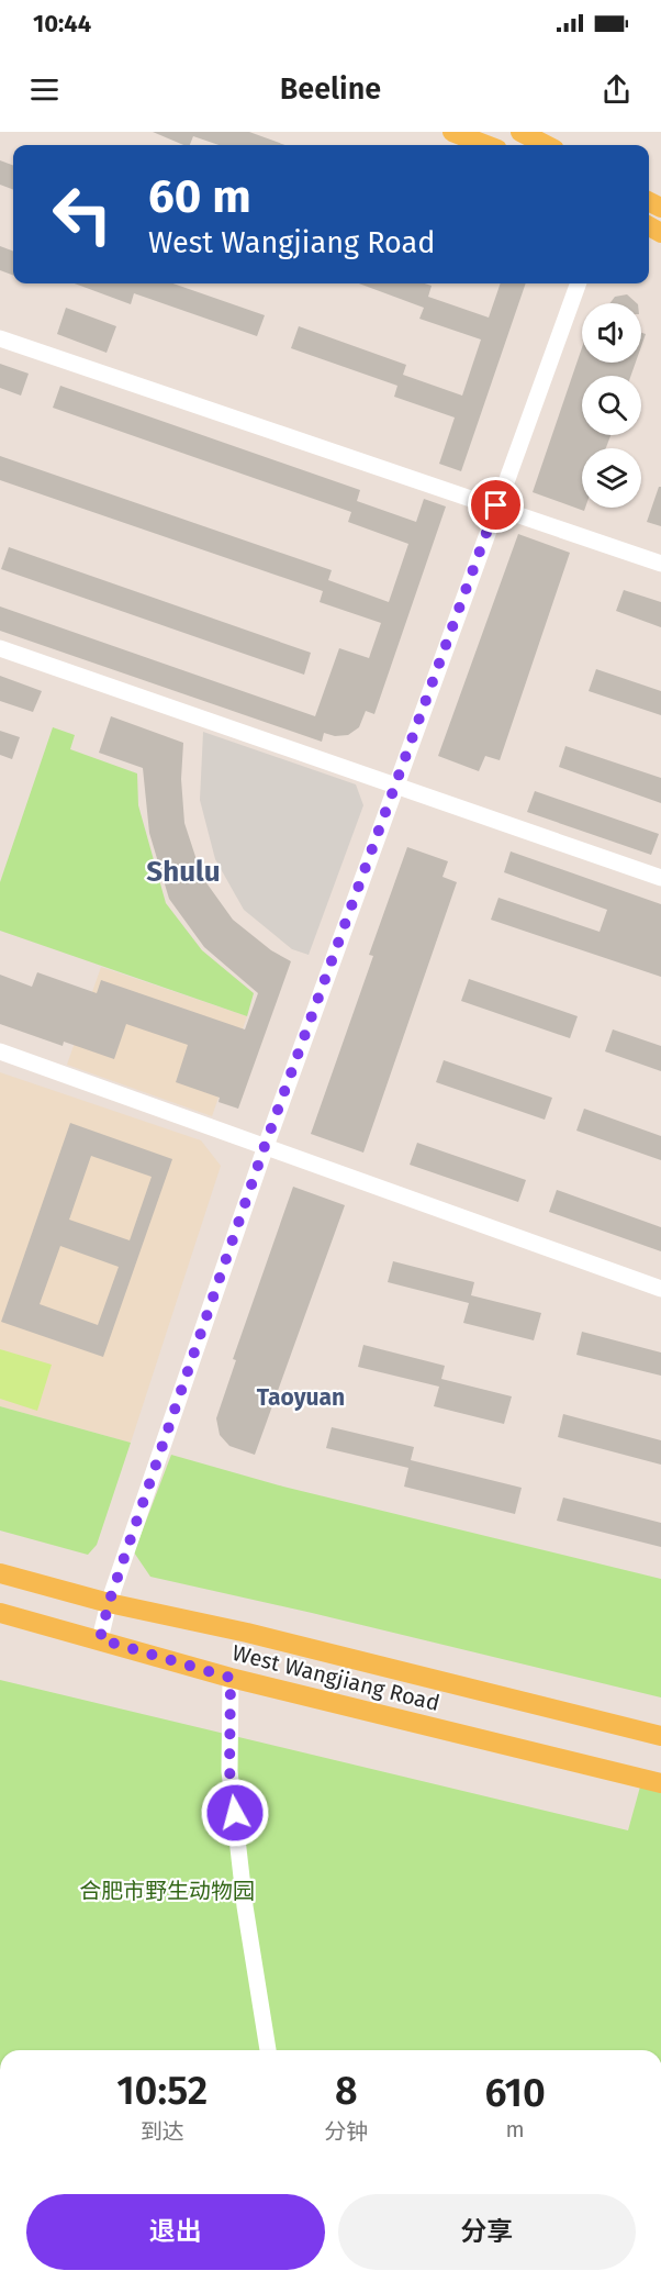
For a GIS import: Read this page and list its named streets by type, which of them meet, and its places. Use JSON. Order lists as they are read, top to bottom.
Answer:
{
  "streets": {
    "main road": ["West Wangjiang Road"]
  },
  "districts": ["Shulu", "Taoyuan"],
  "parks": ["合肥市野生动物园"],
  "page": {
    "status": "10:44",
    "header": "Beeline",
    "turn": ["60 m", "West Wangjiang Road"],
    "eta": [
      "10:52",
      "到达",
      "8",
      "分钟",
      "610",
      "m"
    ],
    "buttons": ["退出", "分享"]
  }
}
